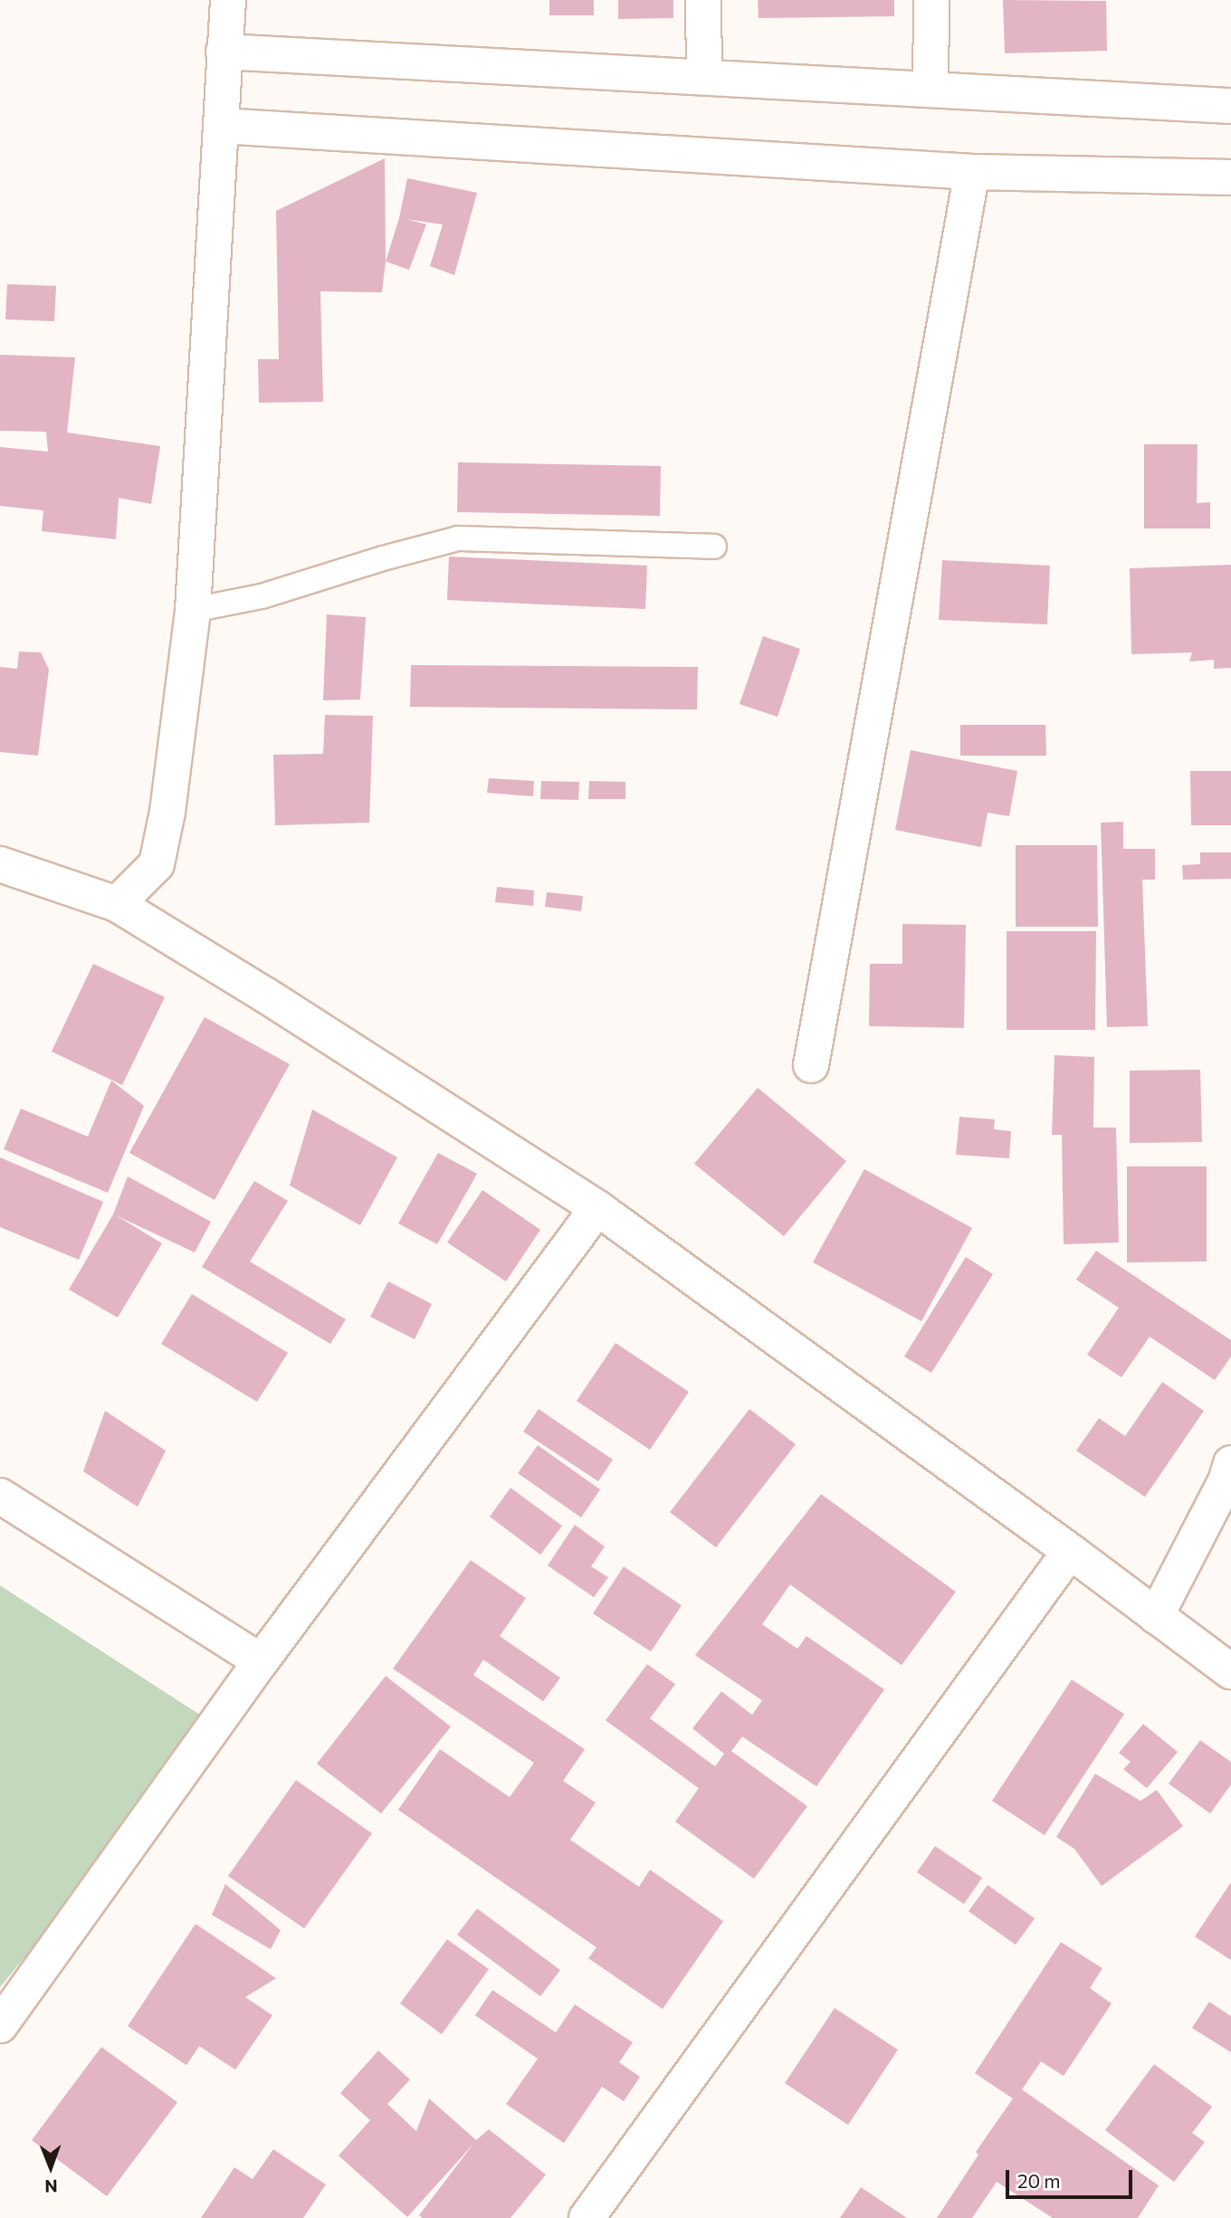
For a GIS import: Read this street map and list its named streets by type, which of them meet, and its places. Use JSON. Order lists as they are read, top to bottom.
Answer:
{
  "scale_bar": "20 m",
  "north": "bottom"
}
